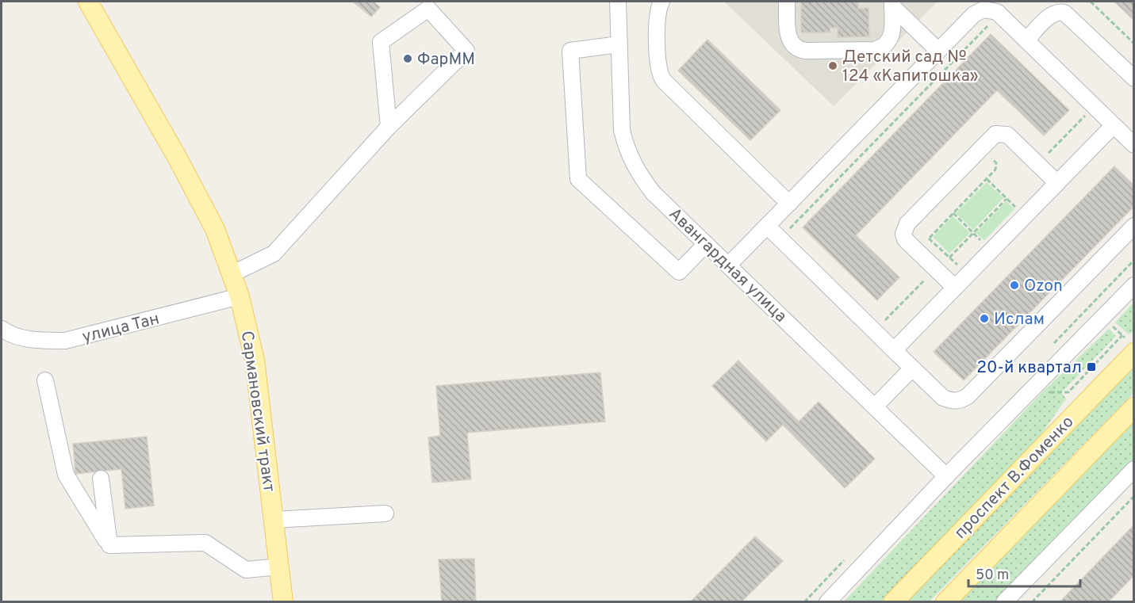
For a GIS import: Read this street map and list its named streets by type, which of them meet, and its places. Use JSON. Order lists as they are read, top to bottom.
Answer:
{
  "streets": {
    "main road": ["Сармановский тракт", "проспект В.Фоменко"],
    "street": ["Авангардная улица", "улица Тан"]
  },
  "crossings": [
    ["улица Тан", "Сармановский тракт"]
  ],
  "places": {
    "other": [
      "ФарММ",
      "Детский сад № 124 «Капитошка»",
      "Ozon",
      "Ислам"
    ],
    "transit": ["20-й квартал"]
  },
  "scale_bar": "50 m"
}
